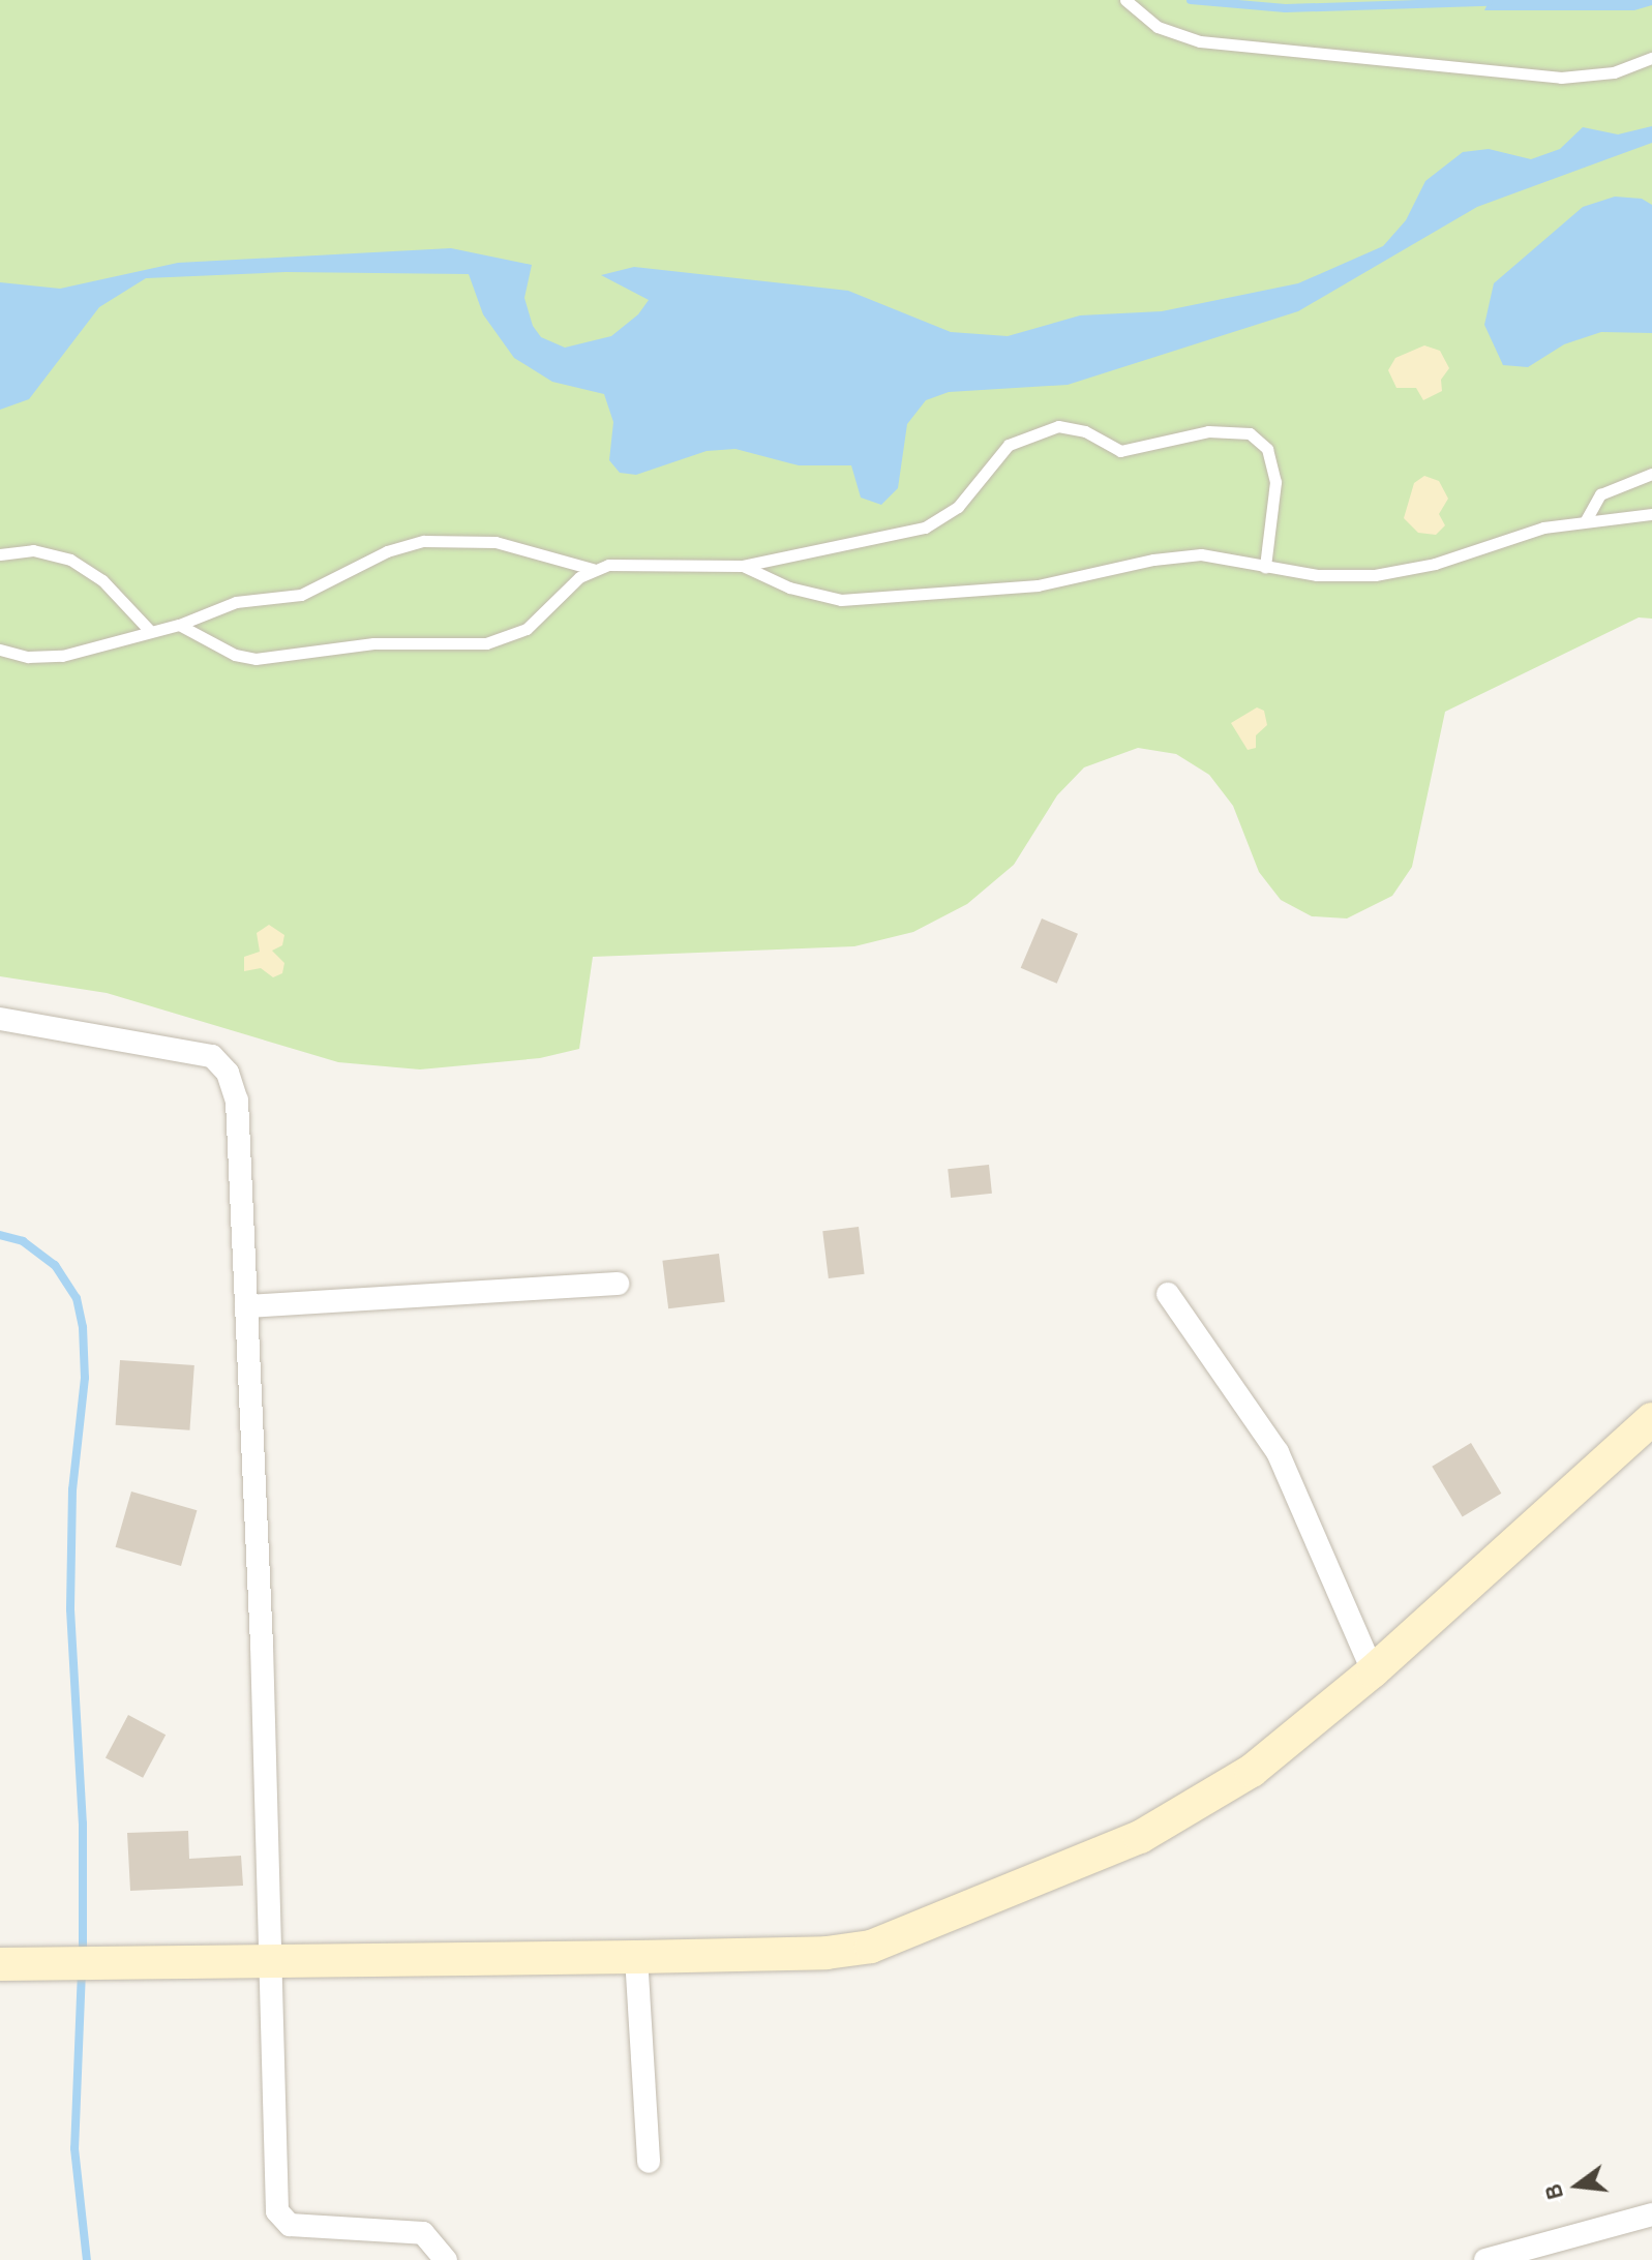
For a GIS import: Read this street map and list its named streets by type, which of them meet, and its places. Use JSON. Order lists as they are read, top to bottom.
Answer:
{
  "north": "left"
}
